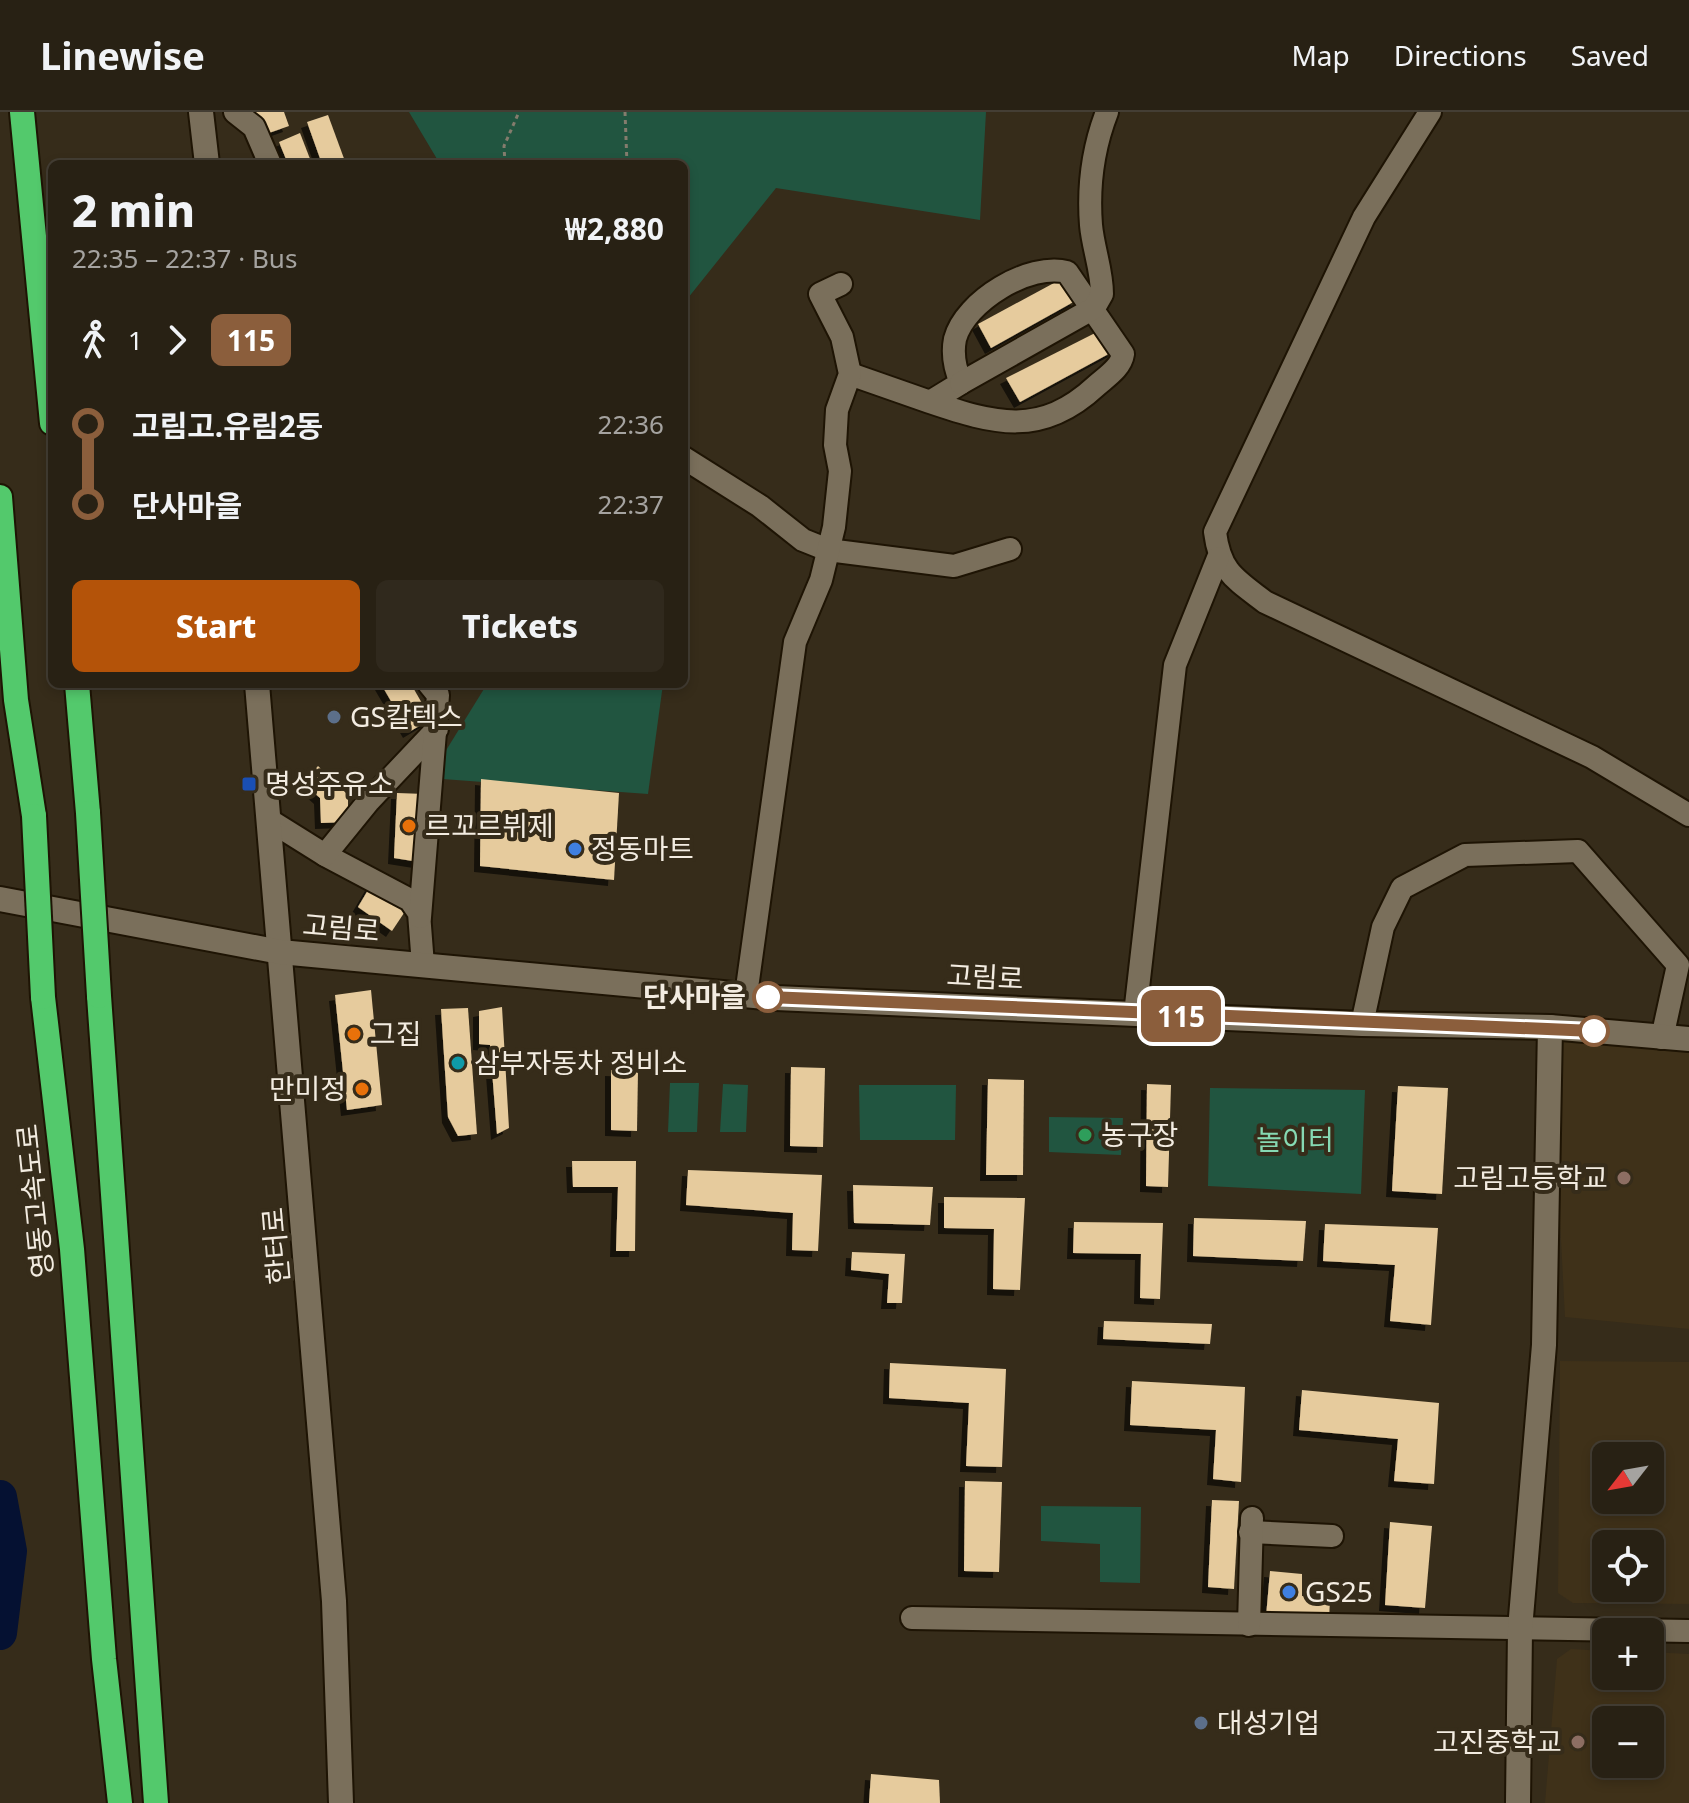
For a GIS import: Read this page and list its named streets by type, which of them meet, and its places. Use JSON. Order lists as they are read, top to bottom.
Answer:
{
  "streets": {
    "highway": ["영동고속도로"],
    "street": ["고림로", "한터로"]
  },
  "crossings": [
    ["고림로", "한터로"]
  ],
  "parks": ["놀이터"],
  "places": {
    "other": [
      "GS칼텍스",
      "르꼬르뷔제",
      "정동마트",
      "단사마을",
      "그집",
      "삼부자동차 정비소",
      "만미정",
      "농구장",
      "고림고등학교",
      "GS25",
      "대성기업",
      "고진중학교"
    ],
    "transit": ["명성주유소"]
  },
  "lines": ["bus line 115"],
  "north": "bottom left",
  "page": {
    "header": "Linewise",
    "nav": ["Map", "Directions", "Saved"],
    "on_map": "115",
    "heading": ["2 min", "22:35 – 22:37 · Bus", "₩2,880"],
    "legs": ["1", "115"],
    "list": [
      {
        "name": "고림고.유림2동",
        "value": "22:36"
      },
      {
        "name": "단사마을",
        "value": "22:37"
      }
    ],
    "buttons": ["Start", "Tickets"],
    "map_buttons": ["+", "−"]
  }
}
